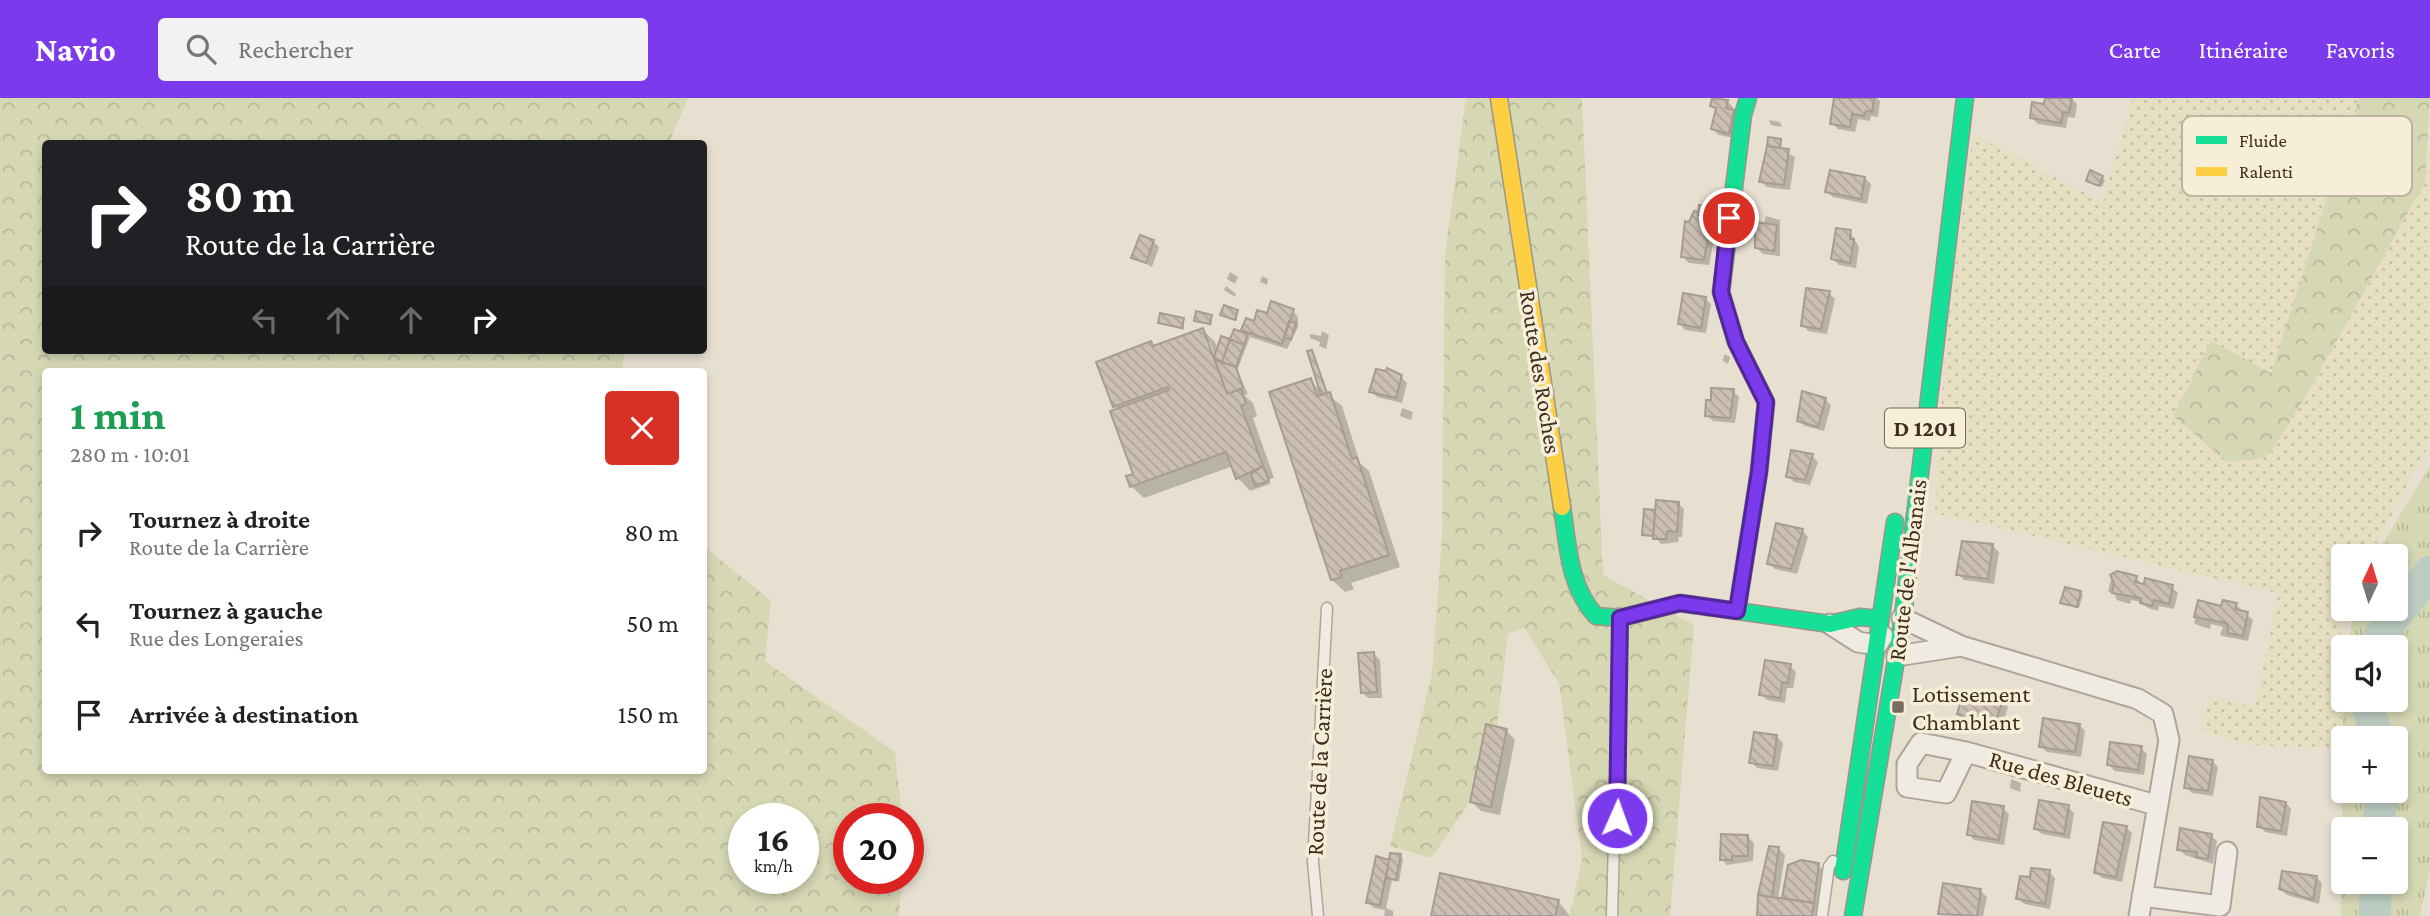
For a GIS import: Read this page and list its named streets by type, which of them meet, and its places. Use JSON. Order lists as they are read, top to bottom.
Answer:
{
  "streets": {
    "main road": ["Route des Roches", "D 1201", "Route de l'Albanais"],
    "street": ["Rue des Bleuets"],
    "lane": ["Route de la Carrière"]
  },
  "places": {
    "transit": ["Lotissement Chamblant"]
  },
  "legend": ["Fluide", "Ralenti"],
  "north": "top",
  "page": {
    "header": "Navio",
    "search": "Rechercher",
    "nav": ["Carte", "Itinéraire", "Favoris"],
    "turn": ["80 m", "Route de la Carrière"],
    "heading": ["1 min", "280 m · 10:01"],
    "list": [
      {
        "name": "Tournez à droite",
        "note": "Route de la Carrière",
        "value": "80 m"
      },
      {
        "name": "Tournez à gauche",
        "note": "Rue des Longeraies",
        "value": "50 m"
      },
      {
        "name": "Arrivée à destination",
        "value": "150 m"
      }
    ],
    "map_buttons": ["+", "−"],
    "speed": "16 km/h",
    "limit": "20"
  }
}
